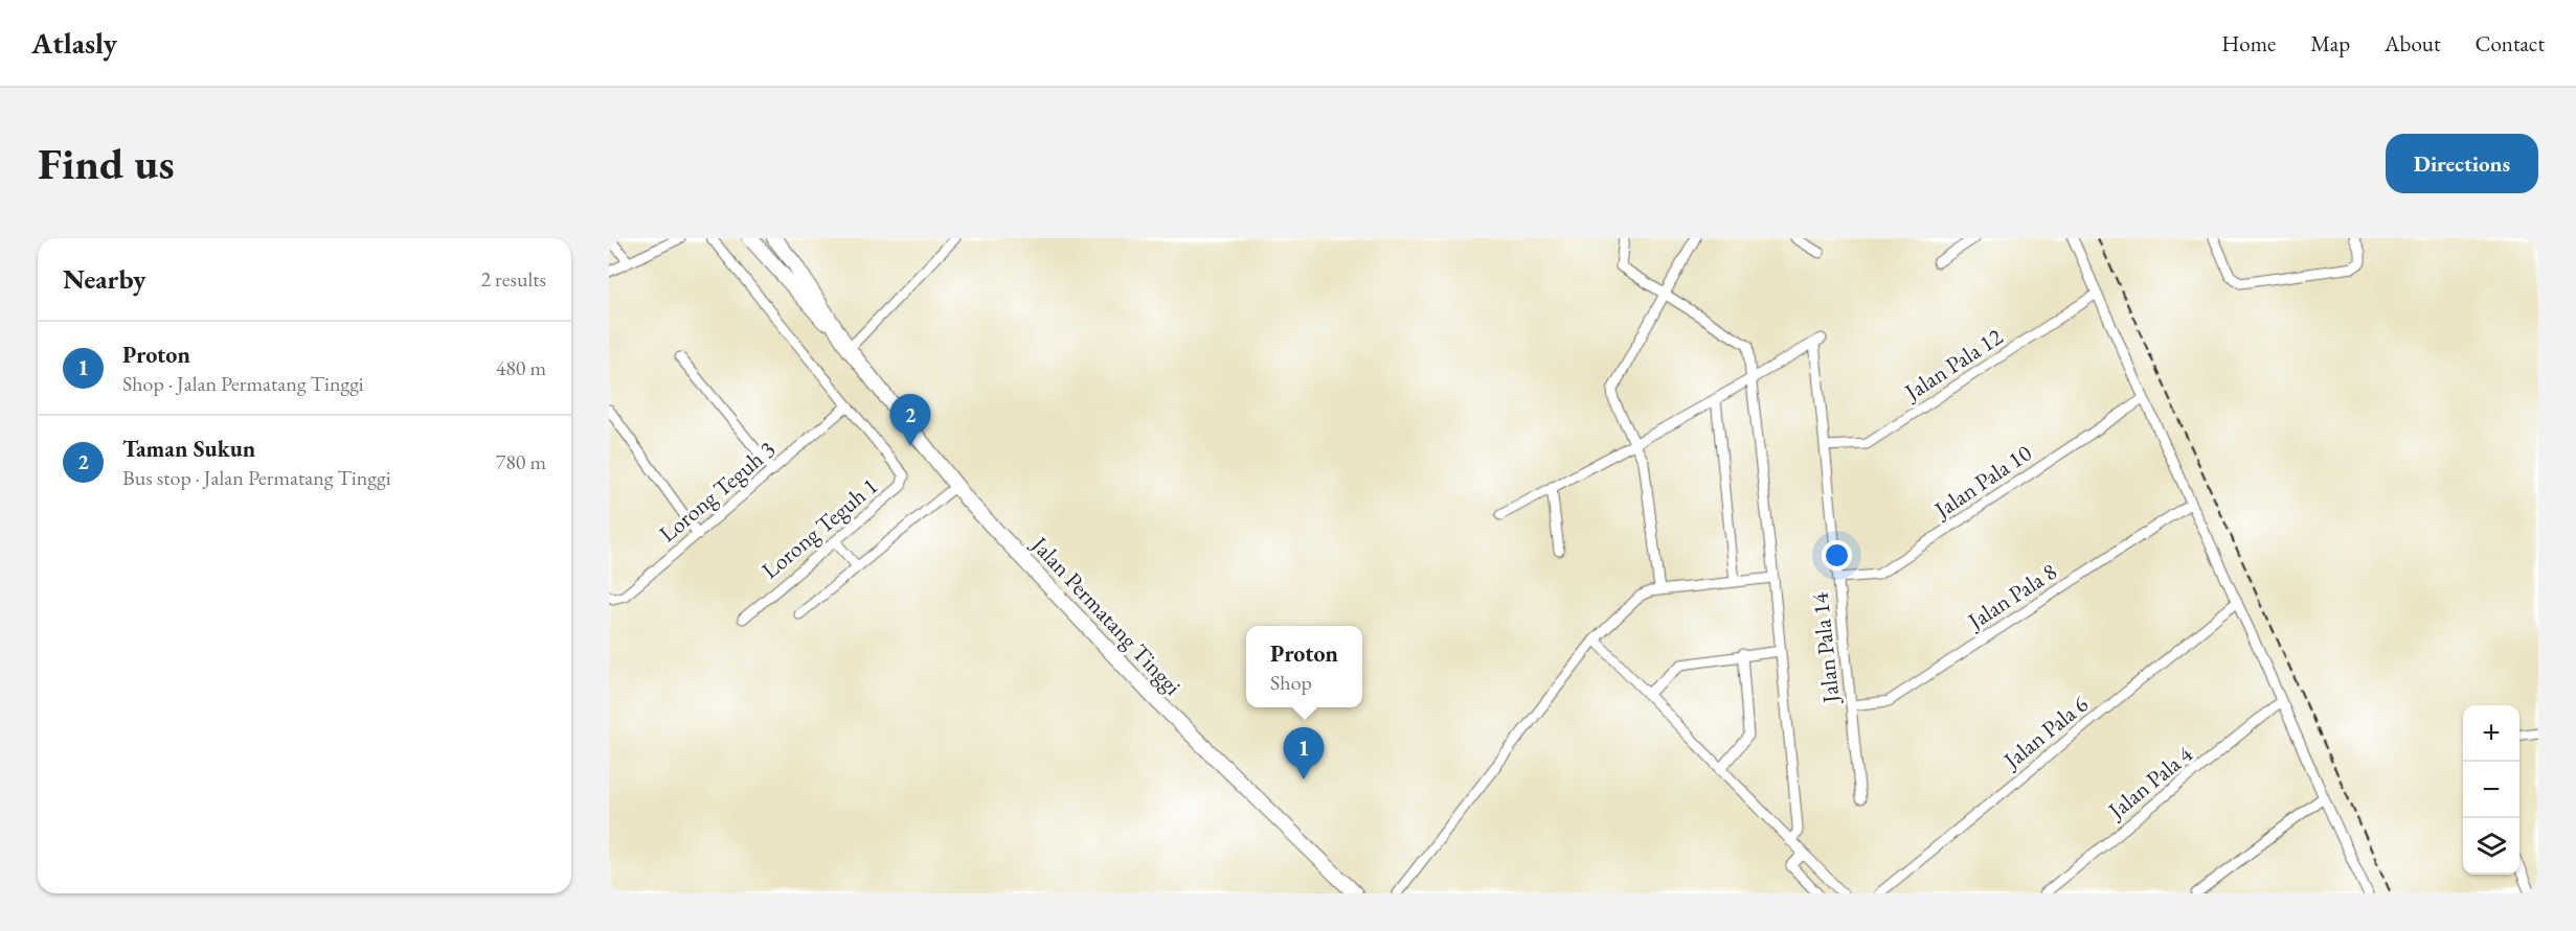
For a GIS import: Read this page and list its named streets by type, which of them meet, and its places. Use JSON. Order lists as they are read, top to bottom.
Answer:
{
  "streets": {
    "highway": ["Jalan Permatang Tinggi"],
    "street": [
      "Jalan Pala 12",
      "Jalan Pala 10",
      "Lorong Teguh 3",
      "Lorong Teguh 1",
      "Jalan Pala 8",
      "Jalan Pala 14",
      "Jalan Pala 6",
      "Jalan Pala 4"
    ]
  },
  "crossings": [
    ["Jalan Pala 12", "Jalan Pala 14"],
    ["Jalan Pala 10", "Jalan Pala 14"],
    ["Lorong Teguh 3", "Lorong Teguh 1"],
    ["Jalan Pala 8", "Jalan Pala 14"]
  ],
  "page": {
    "header": "Atlasly",
    "nav": [
      "Home",
      "Map",
      "About",
      "Contact"
    ],
    "buttons": "Directions",
    "title": "Find us",
    "heading": ["Nearby", "2 results"],
    "list": [
      {
        "mark": "1",
        "name": "Proton",
        "note": "Shop · Jalan Permatang Tinggi",
        "value": "480 m"
      },
      {
        "mark": "2",
        "name": "Taman Sukun",
        "note": "Bus stop · Jalan Permatang Tinggi",
        "value": "780 m"
      }
    ],
    "pins": ["2", "1"],
    "popup": ["Proton", "Shop"],
    "map_buttons": ["+", "−"]
  }
}
